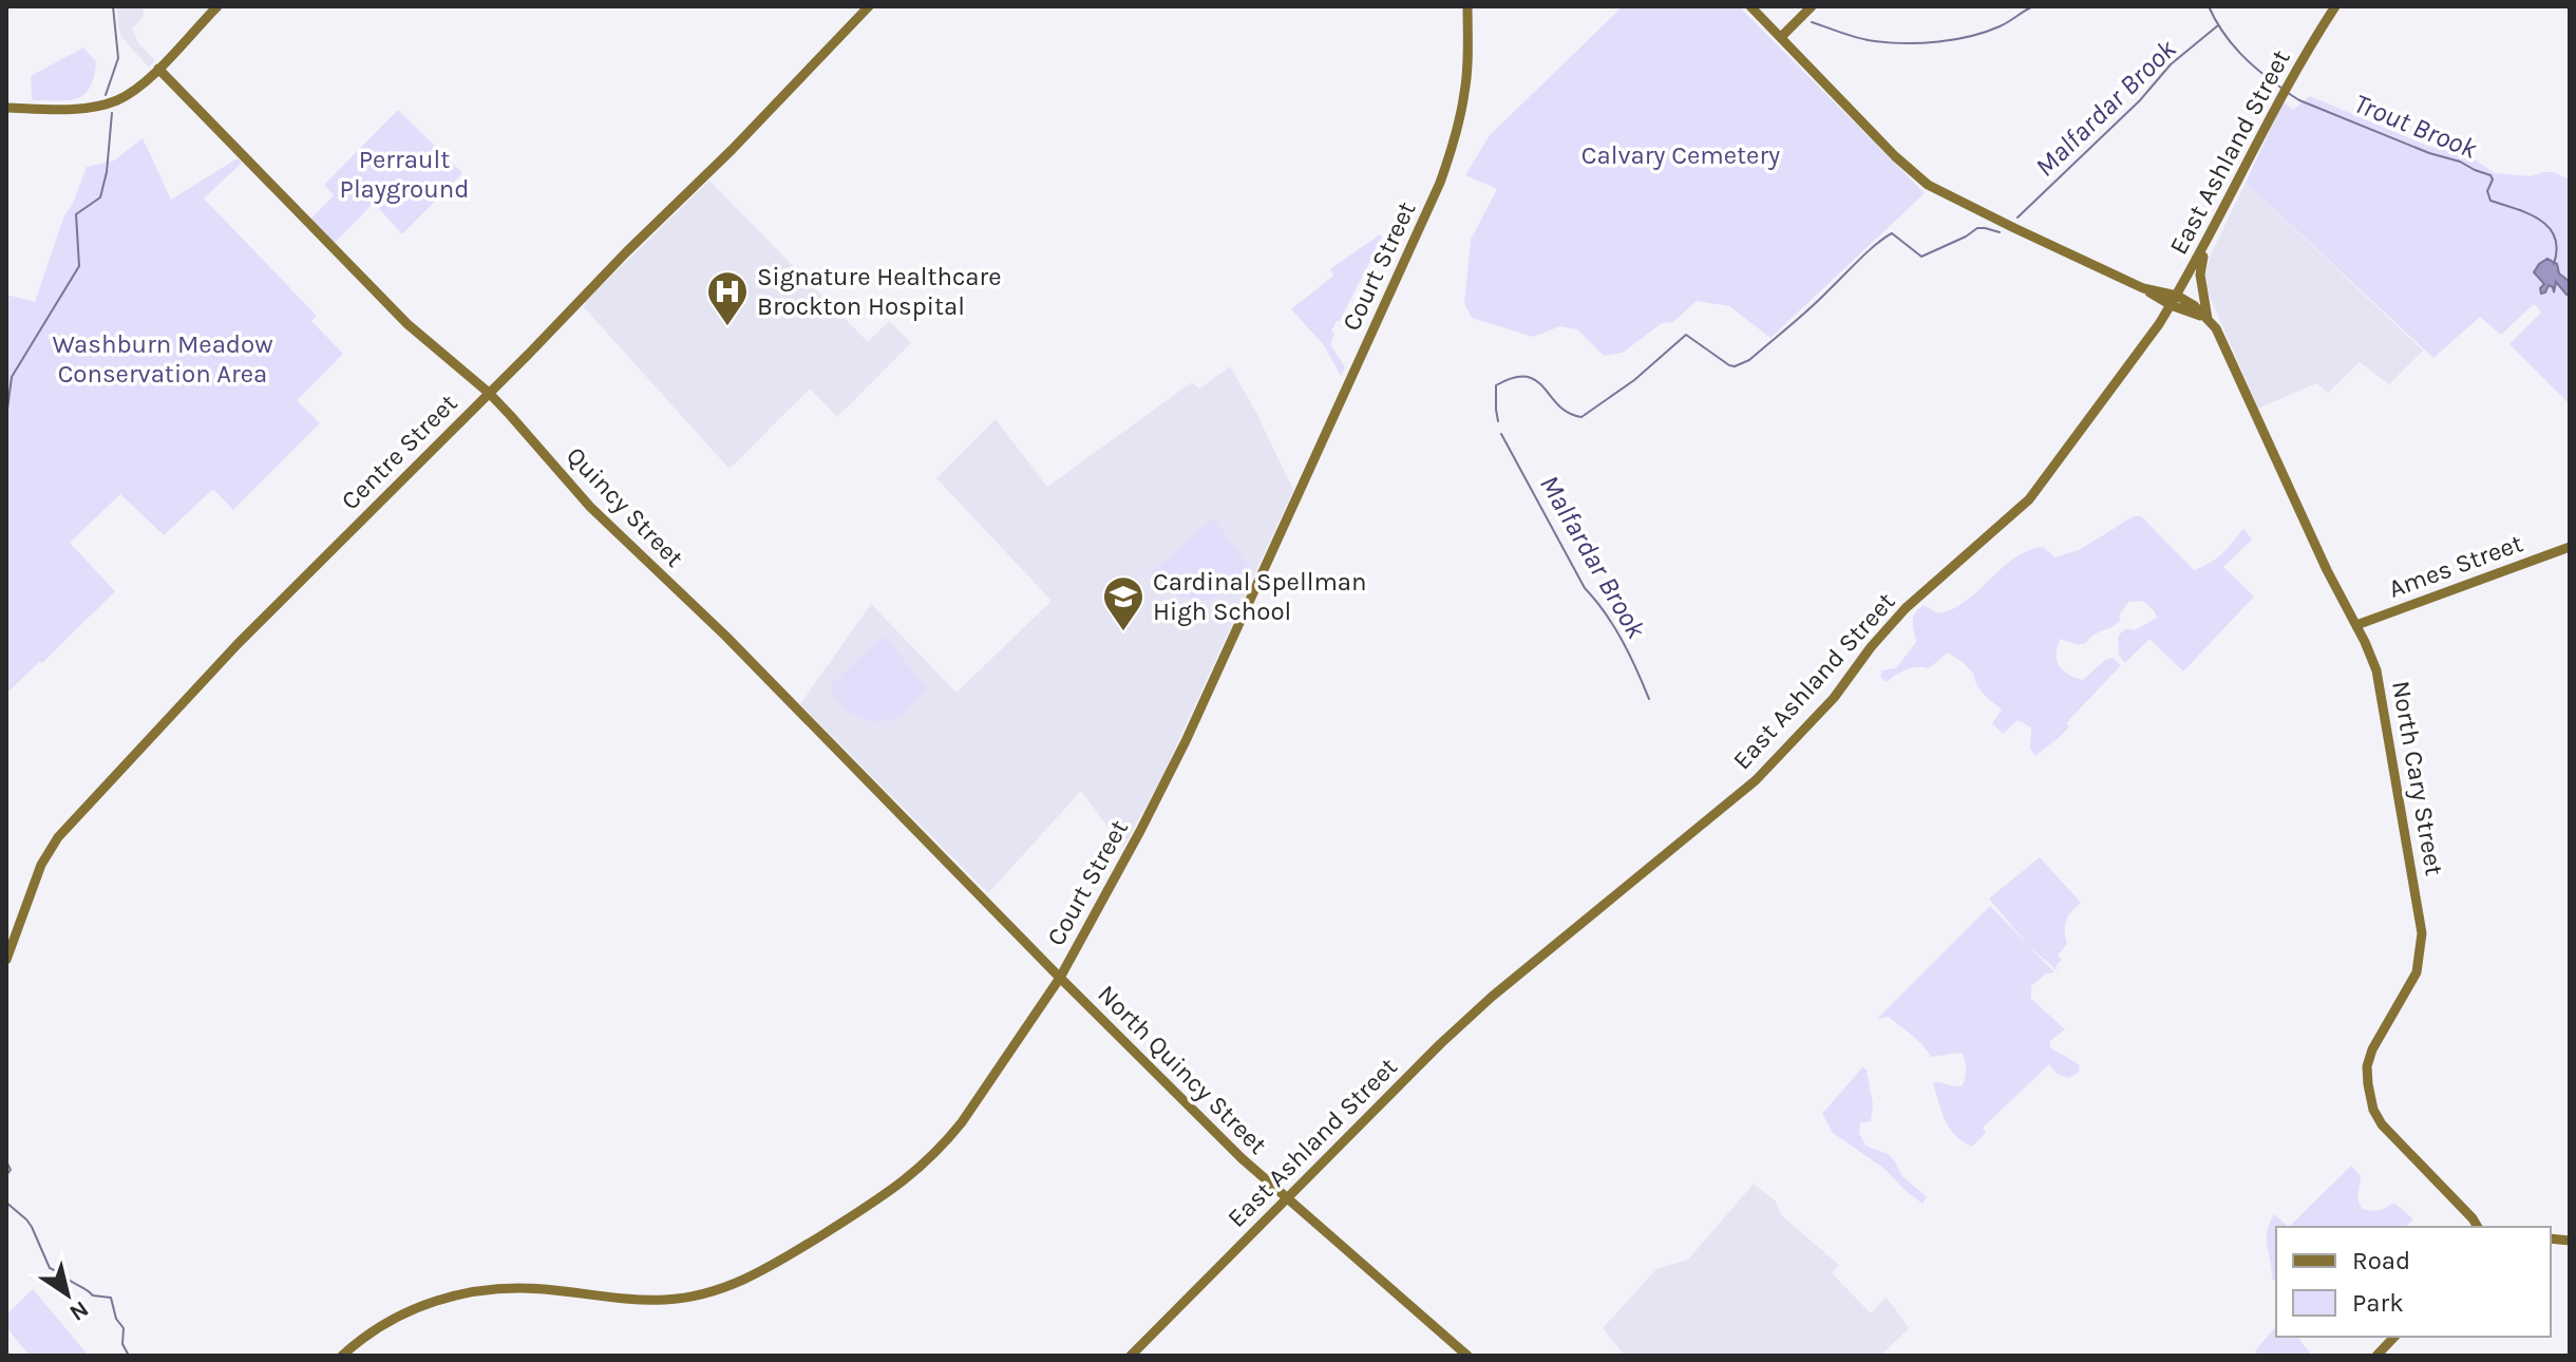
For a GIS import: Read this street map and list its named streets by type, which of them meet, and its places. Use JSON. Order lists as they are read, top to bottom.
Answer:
{
  "streets": {
    "main road": [
      "East Ashland Street",
      "Court Street",
      "Centre Street",
      "Quincy Street",
      "Ames Street",
      "North Cary Street",
      "North Quincy Street"
    ]
  },
  "crossings": [
    ["East Ashland Street", "North Cary Street"],
    ["East Ashland Street", "North Quincy Street"],
    ["Court Street", "Quincy Street"],
    ["Court Street", "North Quincy Street"],
    ["Centre Street", "Quincy Street"],
    ["Quincy Street", "North Quincy Street"],
    ["Ames Street", "North Cary Street"]
  ],
  "water": ["Malfardar Brook", "Trout Brook"],
  "parks": ["Calvary Cemetery", "Perrault Playground", "Washburn Meadow Conservation Area"],
  "places": {
    "hospital": ["Signature Healthcare Brockton Hospital"],
    "school or university": ["Cardinal Spellman High School"]
  },
  "legend": ["Road", "Park"],
  "north": "bottom right"
}
